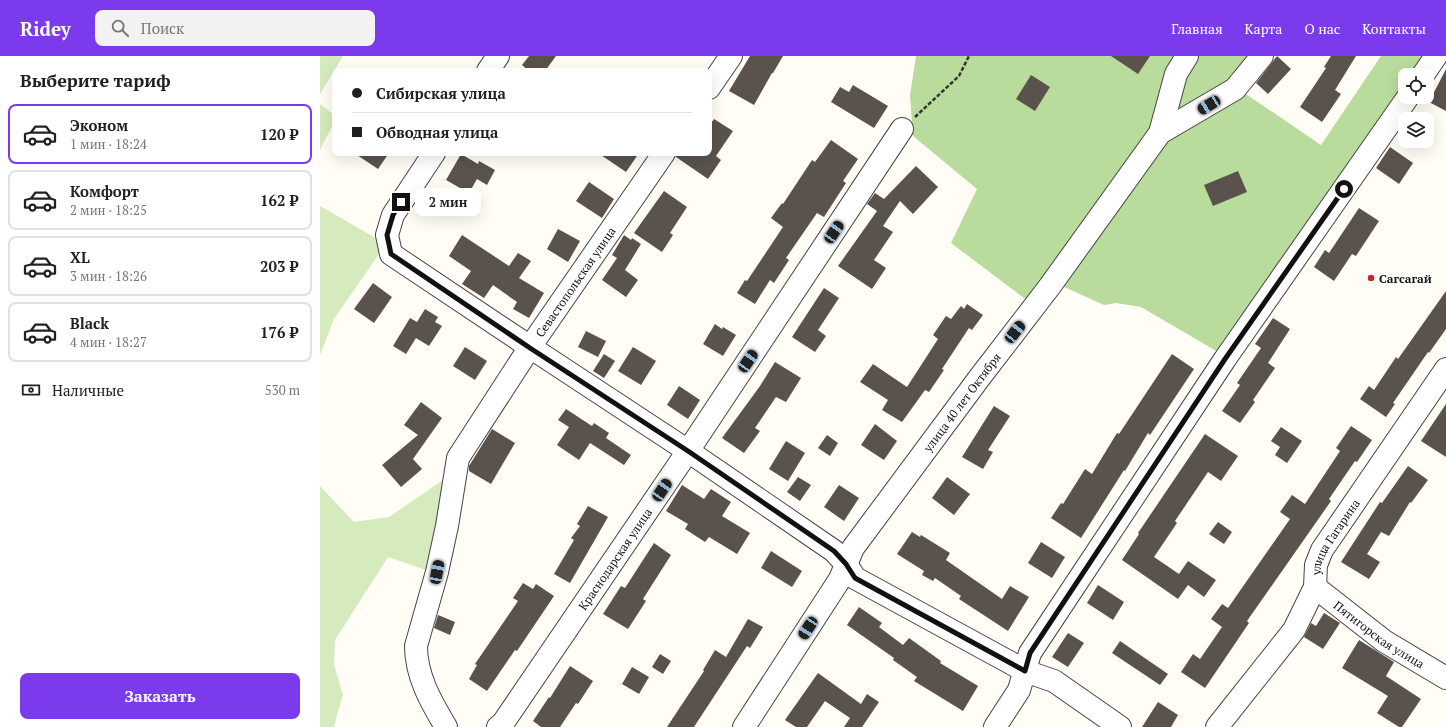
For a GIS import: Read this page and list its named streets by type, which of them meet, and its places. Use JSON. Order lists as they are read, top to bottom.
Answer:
{
  "streets": {
    "street": [
      "Севастопольская улица",
      "улица 40 лет Октября",
      "улица Гагарина",
      "Краснодарская улица",
      "Пятигорская улица"
    ]
  },
  "crossings": [
    ["улица Гагарина", "Пятигорская улица"]
  ],
  "places": ["Сагсагай"],
  "page": {
    "header": "Ridey",
    "search": "Поиск",
    "nav": [
      "Главная",
      "Карта",
      "О нас",
      "Контакты"
    ],
    "heading": "Выберите тариф",
    "banner": ["Сибирская улица", "Обводная улица"],
    "list": [
      {
        "name": "Эконом",
        "note": "1 мин · 18:24",
        "value": "120 ₽"
      },
      {
        "name": "Комфорт",
        "note": "2 мин · 18:25",
        "value": "162 ₽"
      },
      {
        "name": "XL",
        "note": "3 мин · 18:26",
        "value": "203 ₽"
      },
      {
        "name": "Black",
        "note": "4 мин · 18:27",
        "value": "176 ₽"
      }
    ],
    "bubble": "2 мин",
    "pay": ["Наличные", "530 m"],
    "buttons": "Заказать"
  }
}
